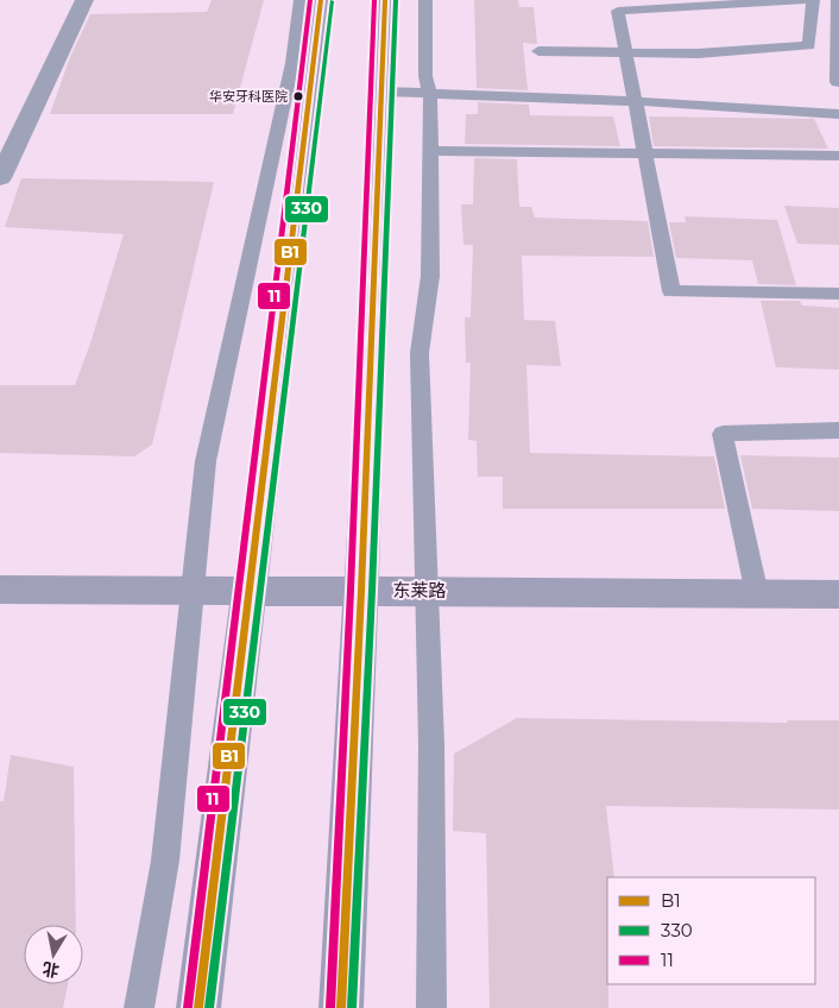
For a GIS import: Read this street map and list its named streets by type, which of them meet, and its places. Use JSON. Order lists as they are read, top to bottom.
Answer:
{
  "streets": {
    "main road": ["东莱路"]
  },
  "places": ["华安牙科医院"],
  "lines": ["transit line B1", "transit line 330", "transit line 11"],
  "legend": ["B1", "330", "11"],
  "north": "bottom"
}
